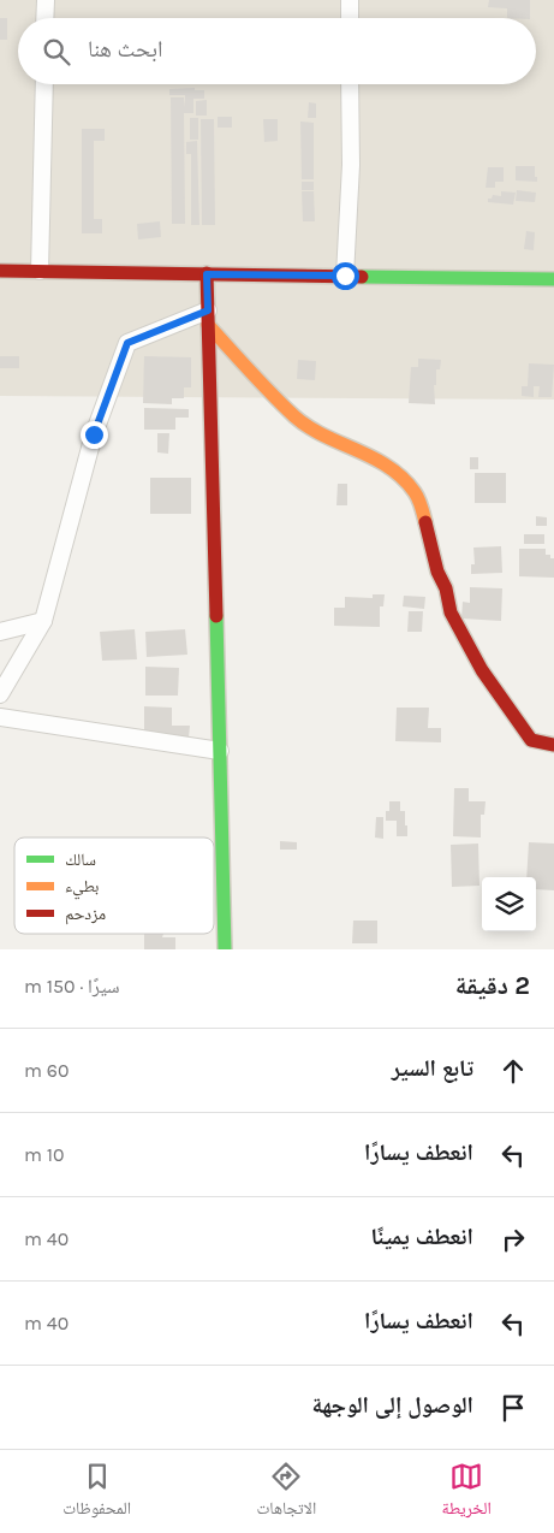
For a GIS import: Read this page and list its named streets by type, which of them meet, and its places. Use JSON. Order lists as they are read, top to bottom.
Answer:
{
  "legend": ["سالك", "بطيء", "مزدحم"],
  "page": {
    "search": "ابحث هنا",
    "heading": ["2 دقيقة", "سيرًا · 150 m"],
    "list": [
      ["تابع السير", "60 m"],
      ["انعطف يسارًا", "10 m"],
      ["انعطف يمينًا", "40 m"],
      ["انعطف يسارًا", "40 m"],
      "الوصول إلى الوجهة"
    ],
    "nav": ["الخريطة", "الاتجاهات", "المحفوظات"]
  }
}
